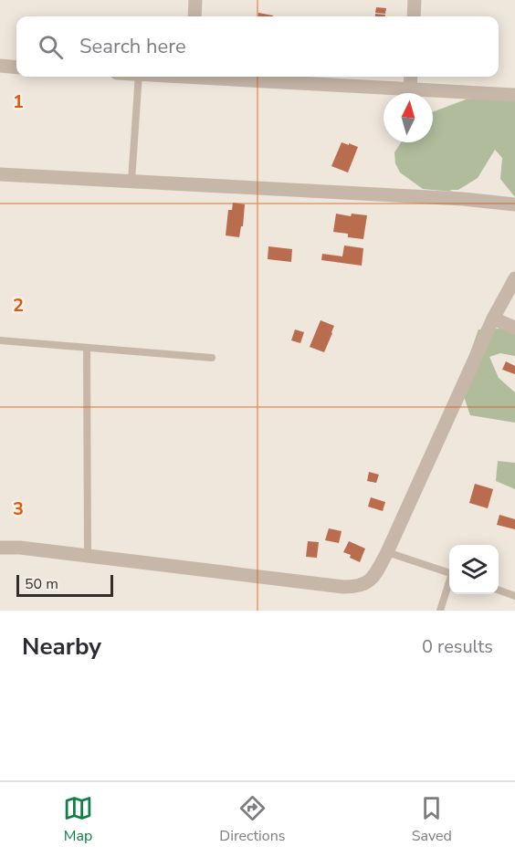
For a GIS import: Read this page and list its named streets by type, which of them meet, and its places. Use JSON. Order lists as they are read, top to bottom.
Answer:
{
  "scale_bar": "50 m",
  "north": "top",
  "page": {
    "search": "Search here",
    "scale": "50 m",
    "heading": ["Nearby", "0 results"],
    "nav": ["Map", "Directions", "Saved"]
  },
  "grid": {
    "rows": ["1", "2", "3"]
  }
}
